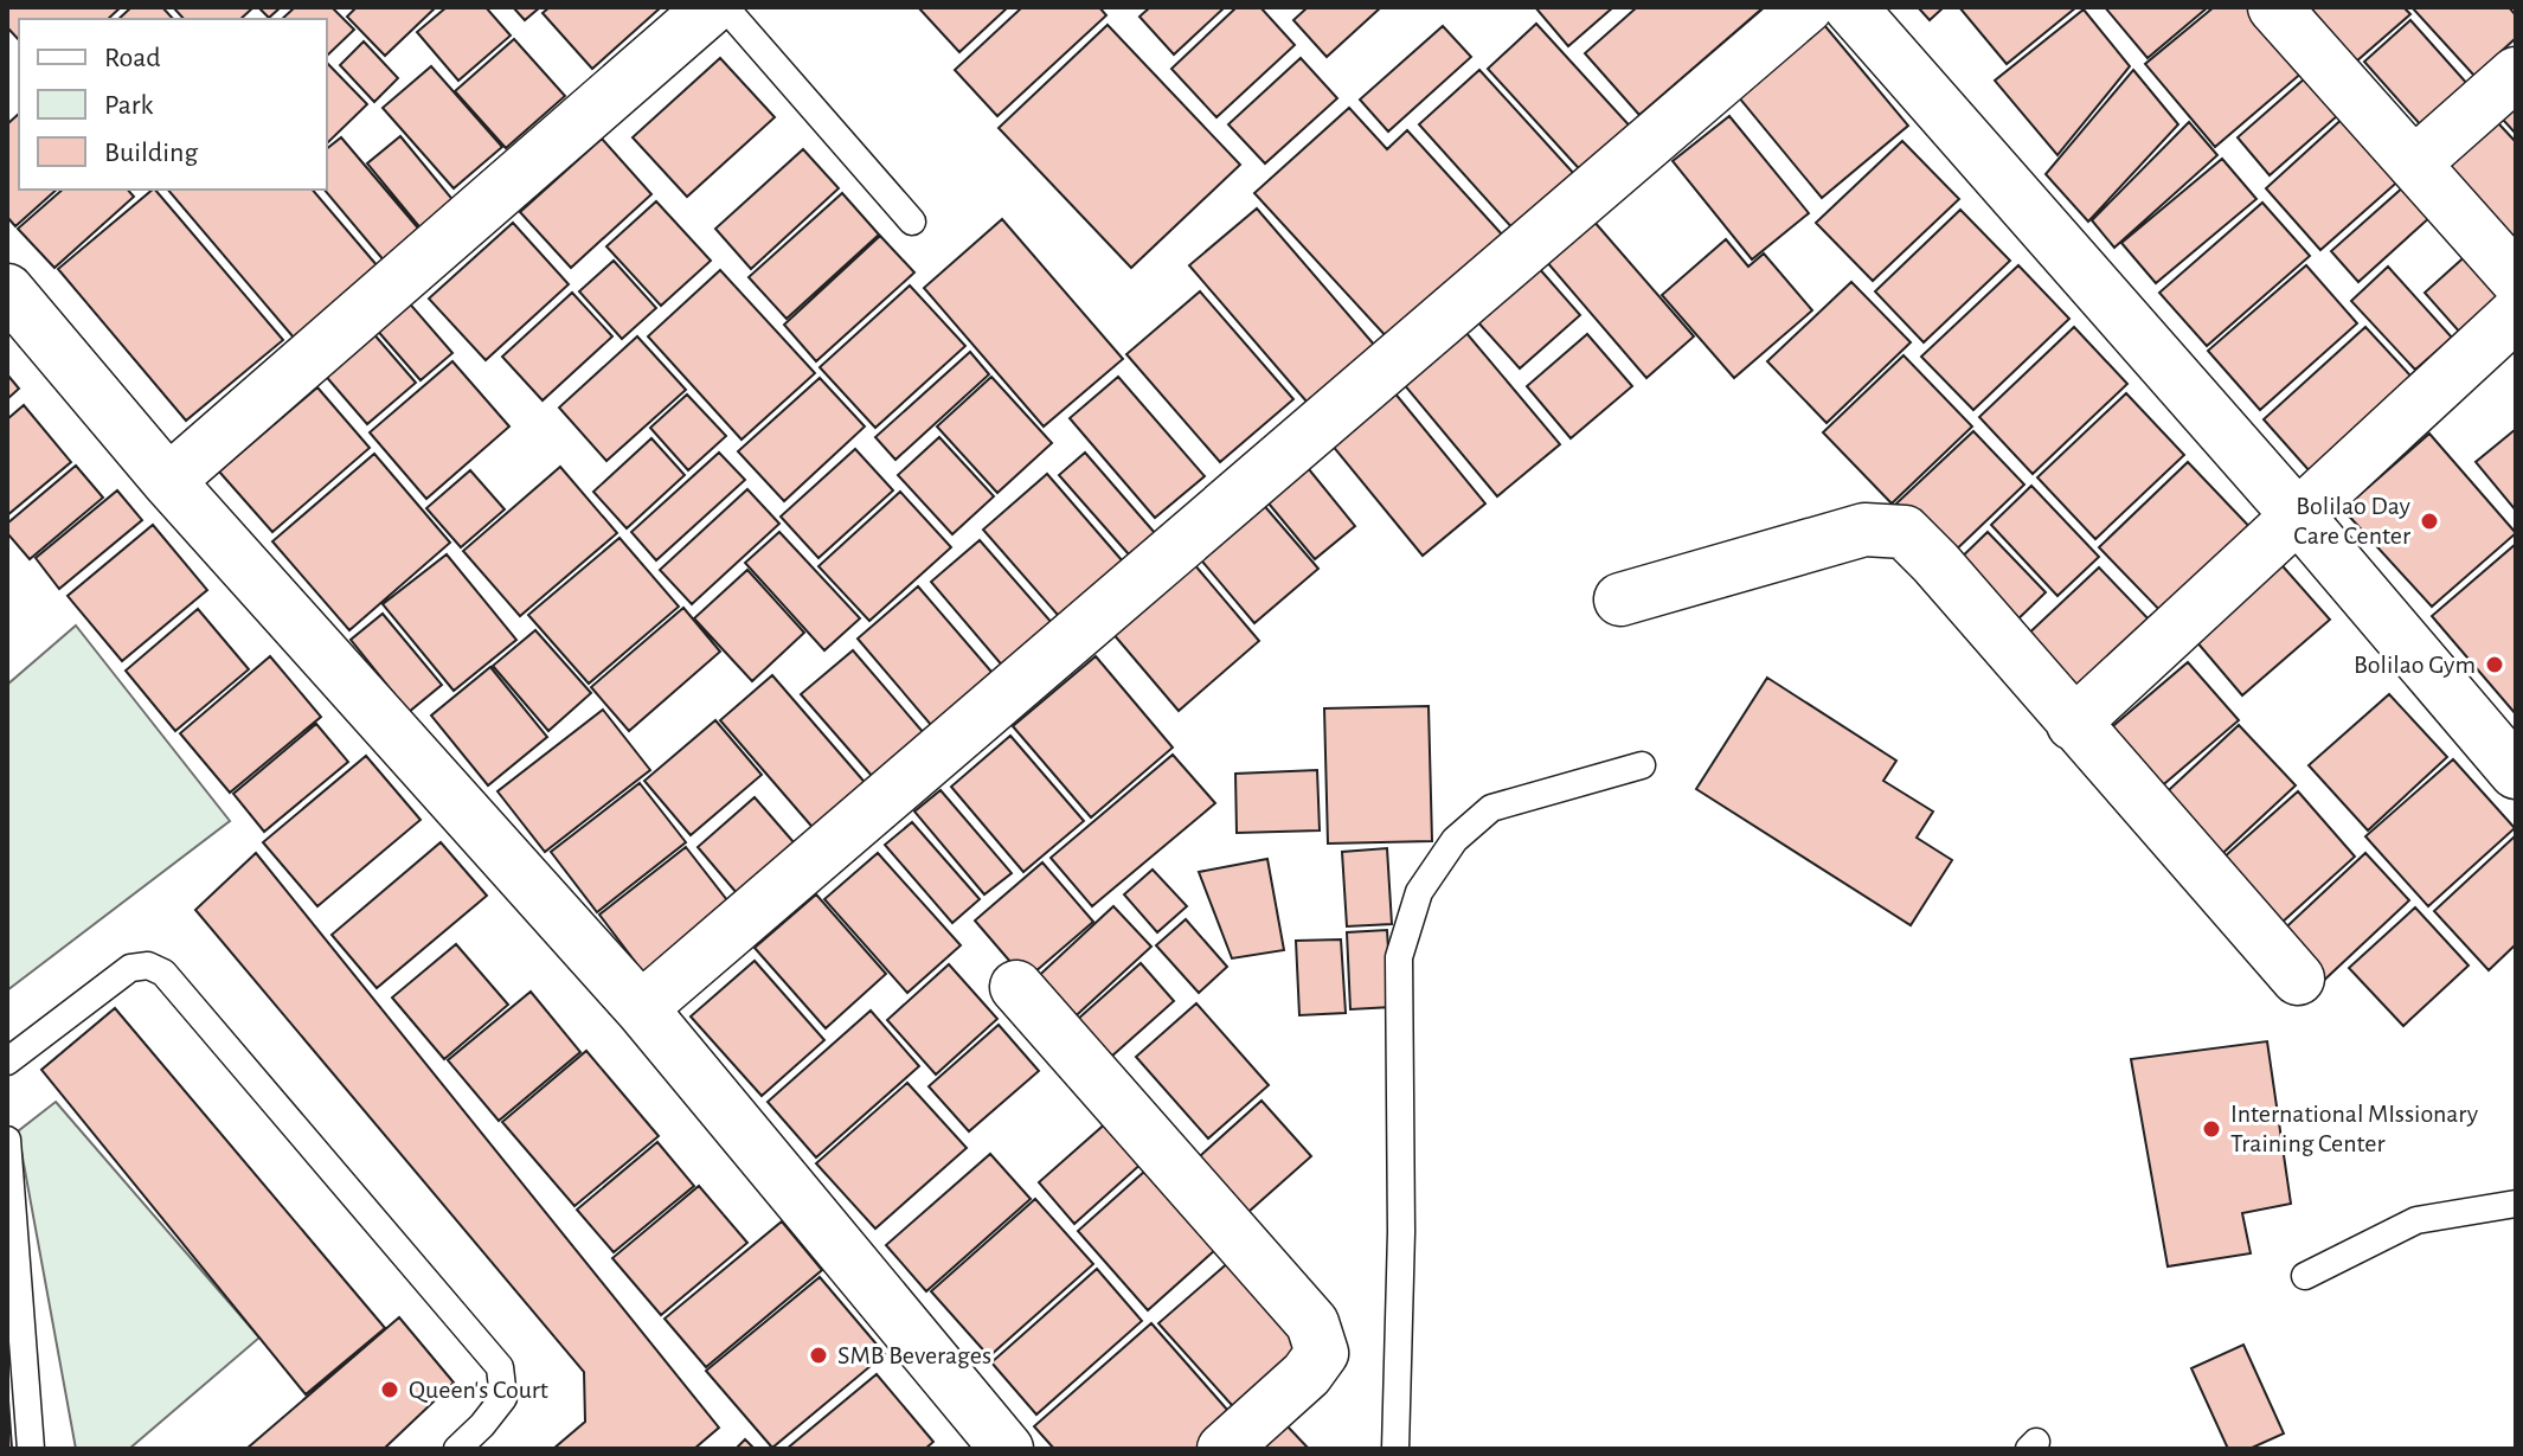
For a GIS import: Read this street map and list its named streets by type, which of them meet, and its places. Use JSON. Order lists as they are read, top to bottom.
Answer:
{
  "places": [
    "Bolilao Day Care Center",
    "Bolilao Gym",
    "International MIssionary Training Center",
    "SMB Beverages",
    "Queen's Court"
  ],
  "legend": ["Road", "Park", "Building"]
}
